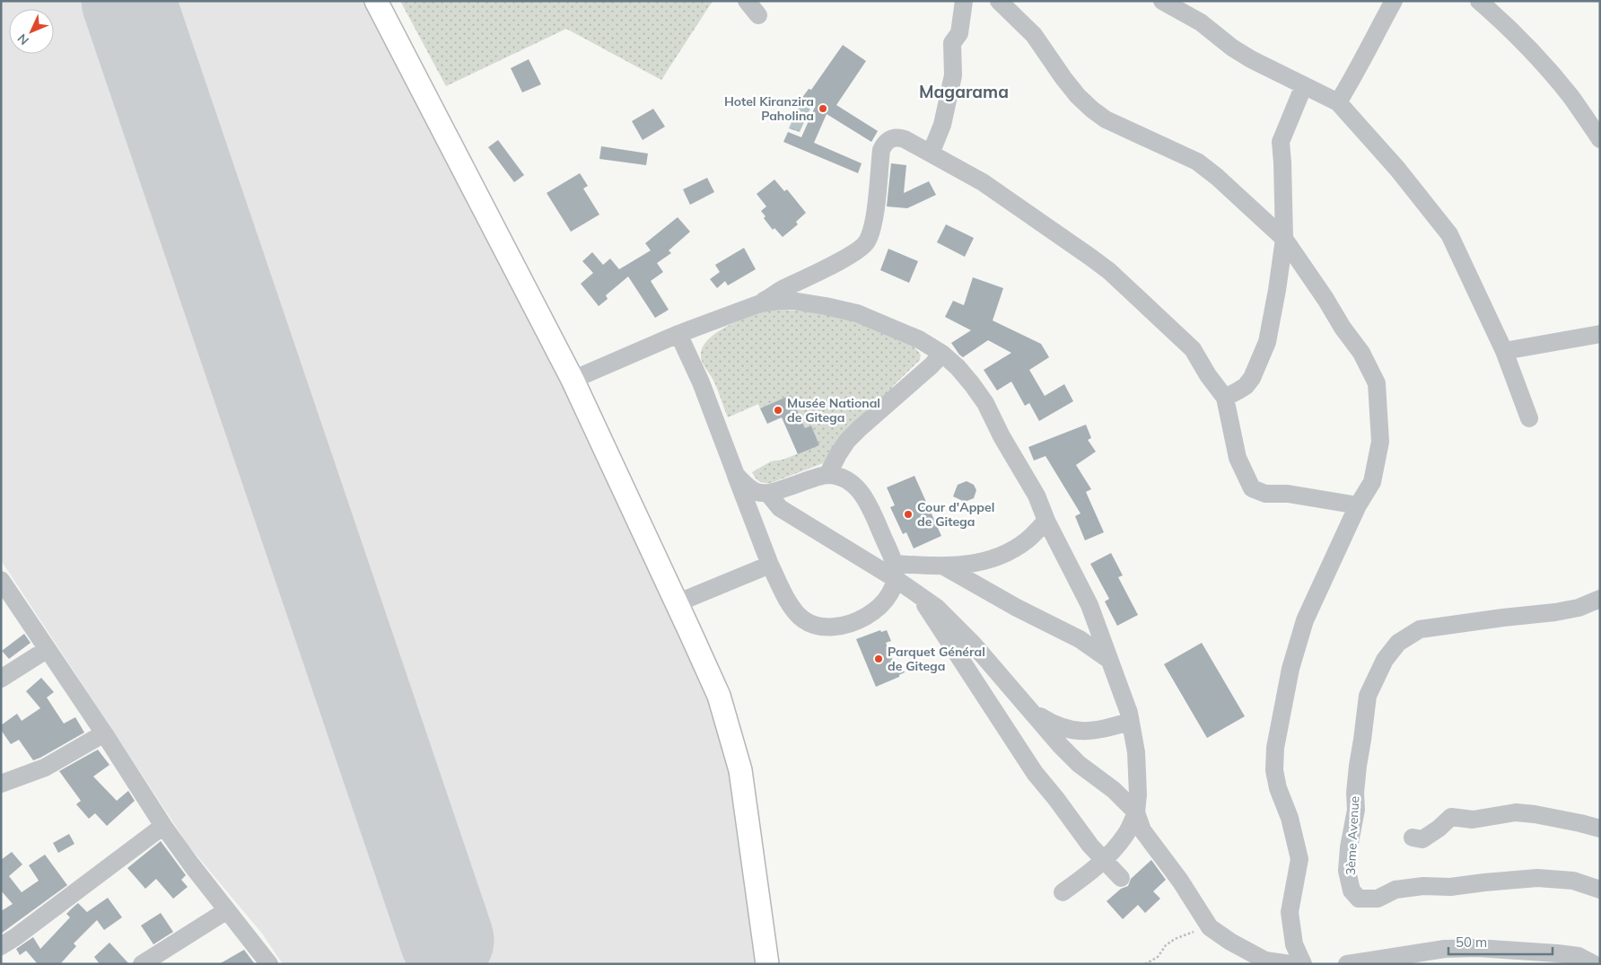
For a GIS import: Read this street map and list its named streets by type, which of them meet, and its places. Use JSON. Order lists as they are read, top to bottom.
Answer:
{
  "streets": {
    "street": ["3ème Avenue"]
  },
  "districts": ["Magarama"],
  "places": [
    "Hotel Kiranzira Paholina",
    "Musée National de Gitega",
    "Cour d'Appel de Gitega",
    "Parquet Général de Gitega"
  ],
  "scale_bar": "50 m",
  "north": "bottom left"
}
